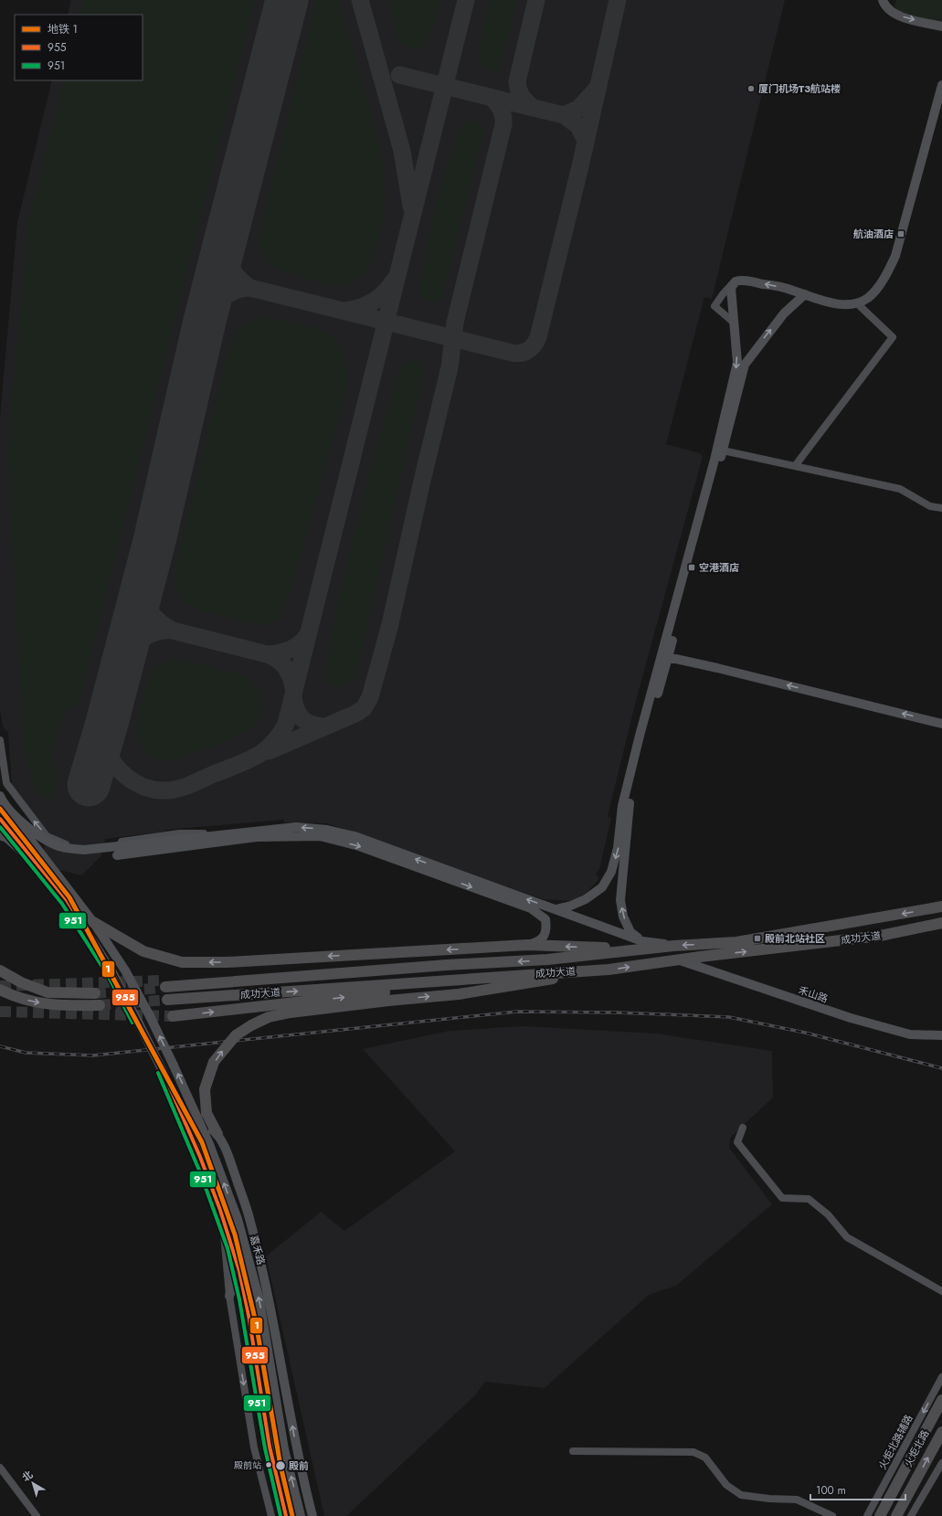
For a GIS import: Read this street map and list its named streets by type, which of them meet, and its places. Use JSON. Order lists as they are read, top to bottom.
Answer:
{
  "streets": {
    "highway": ["成功大道", "火炬北路"],
    "main road": ["禾山路", "嘉禾路"],
    "street": ["火炬北路辅路"]
  },
  "crossings": [
    ["成功大道", "禾山路"],
    ["成功大道", "嘉禾路"]
  ],
  "places": {
    "other": ["厦门机场T3航站楼", "殿前站", "殿前"],
    "transit": ["航油酒店", "空港酒店", "殿前北站社区"]
  },
  "lines": ["metro line 1", "transit line 955", "transit line 951"],
  "legend": ["地铁 1", "955", "951"],
  "scale_bar": "100 m",
  "north": "top left"
}
